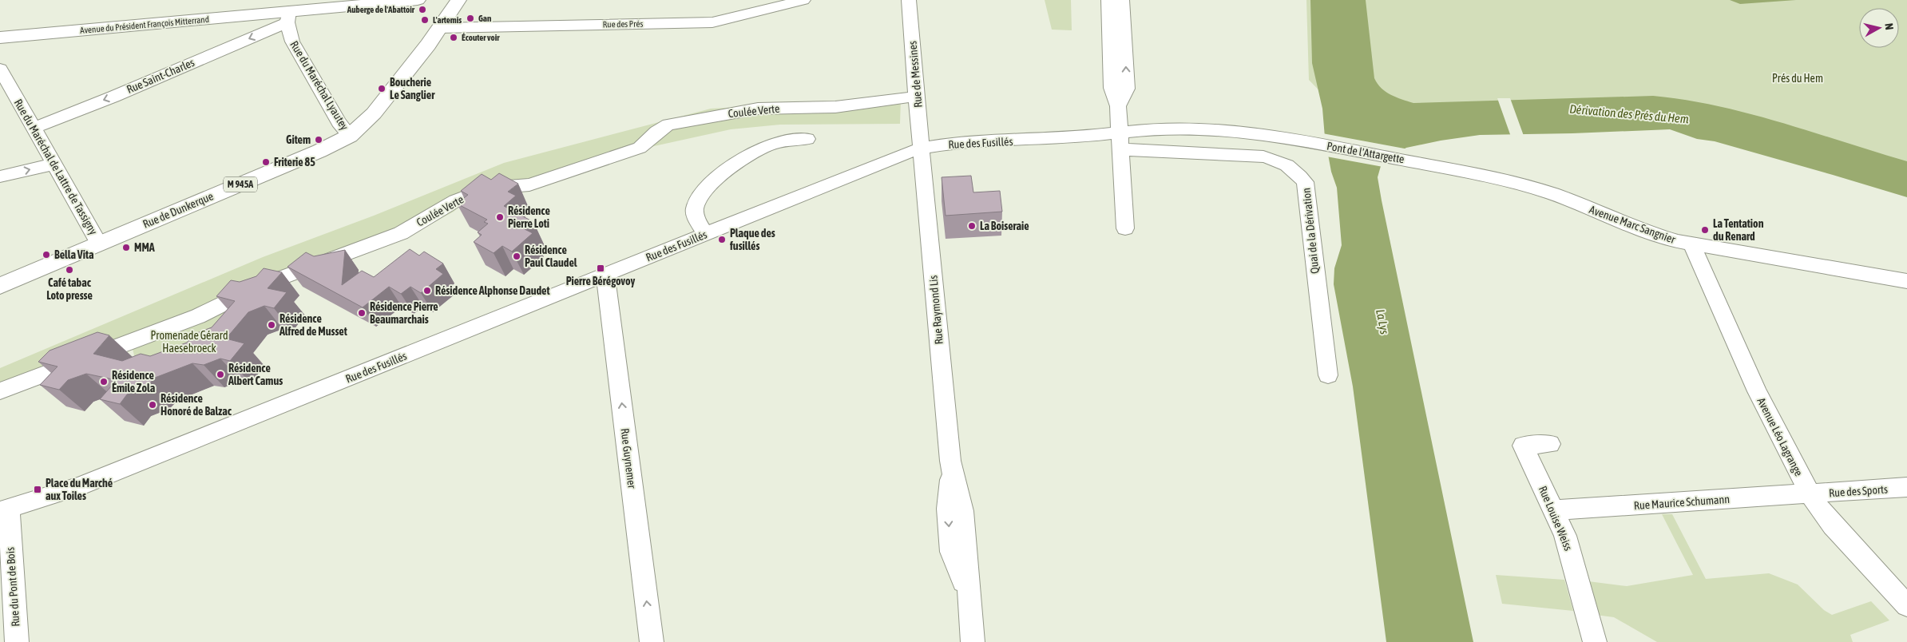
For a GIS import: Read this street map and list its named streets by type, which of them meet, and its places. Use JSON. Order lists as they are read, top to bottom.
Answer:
{
  "streets": {
    "main road": ["Avenue du Président François Mitterrand", "M 945A", "Rue de Dunkerque"],
    "street": [
      "Rue des Prés",
      "Rue de Messines",
      "Rue Saint-Charles",
      "Rue du Maréchal Lyautey",
      "Coulée Verte",
      "Rue des Fusillés",
      "Pont de l'Attargette",
      "Rue du Maréchal de Lattre de Tassigny",
      "Avenue Marc Sangnier",
      "Quai de la Dérivation",
      "Rue Raymond Lis",
      "Avenue Léo Lagrange",
      "Rue Guynemer",
      "Rue des Sports",
      "Rue Maurice Schumann",
      "Rue Louise Weiss",
      "Rue du Pont de Bois"
    ]
  },
  "crossings": [
    ["Rue des Prés", "Rue de Dunkerque"],
    ["Avenue du Président François Mitterrand", "Rue Saint-Charles"],
    ["Avenue du Président François Mitterrand", "Rue du Maréchal Lyautey"],
    ["Rue de Messines", "Coulée Verte"],
    ["Rue de Messines", "Rue des Fusillés"],
    ["Rue de Messines", "Rue Raymond Lis"],
    ["Rue Saint-Charles", "Rue du Maréchal Lyautey"],
    ["Rue Saint-Charles", "Rue du Maréchal de Lattre de Tassigny"],
    ["Rue du Maréchal Lyautey", "Rue de Dunkerque"],
    ["Rue des Fusillés", "Pont de l'Attargette"],
    ["Rue des Fusillés", "Quai de la Dérivation"],
    ["Rue des Fusillés", "Rue Raymond Lis"],
    ["Rue des Fusillés", "Rue Guynemer"],
    ["Rue des Fusillés", "Rue du Pont de Bois"],
    ["Pont de l'Attargette", "Avenue Marc Sangnier"],
    ["Rue du Maréchal de Lattre de Tassigny", "Rue de Dunkerque"],
    ["Avenue Marc Sangnier", "Avenue Léo Lagrange"],
    ["Avenue Léo Lagrange", "Rue des Sports"],
    ["Avenue Léo Lagrange", "Rue Maurice Schumann"],
    ["Rue des Sports", "Rue Maurice Schumann"],
    ["Rue Maurice Schumann", "Rue Louise Weiss"]
  ],
  "one_way": ["Rue Saint-Charles", "Rue Guynemer"],
  "water": ["Dérivation des Prés du Hem", "La Lys"],
  "parks": ["Prés du Hem", "Promenade Gérard Haesebroeck"],
  "places": {
    "other": [
      "Auberge de l'Abattoir",
      "Gan",
      "L'artemis",
      "Écouter voir",
      "Boucherie Le Sanglier",
      "Gitem",
      "Friterie 85",
      "Résidence Pierre Loti",
      "La Boiseraie",
      "La Tentation du Renard",
      "Plaque des fusillés",
      "MMA",
      "Bella Vita",
      "Résidence Paul Claudel",
      "Café tabac Loto presse",
      "Résidence Alphonse Daudet",
      "Résidence Pierre Beaumarchais",
      "Résidence Alfred de Musset",
      "Résidence Albert Camus",
      "Résidence Émile Zola",
      "Résidence Honoré de Balzac"
    ],
    "transit": ["Pierre Bérégovoy", "Place du Marché aux Toiles"]
  },
  "north": "right"
}
